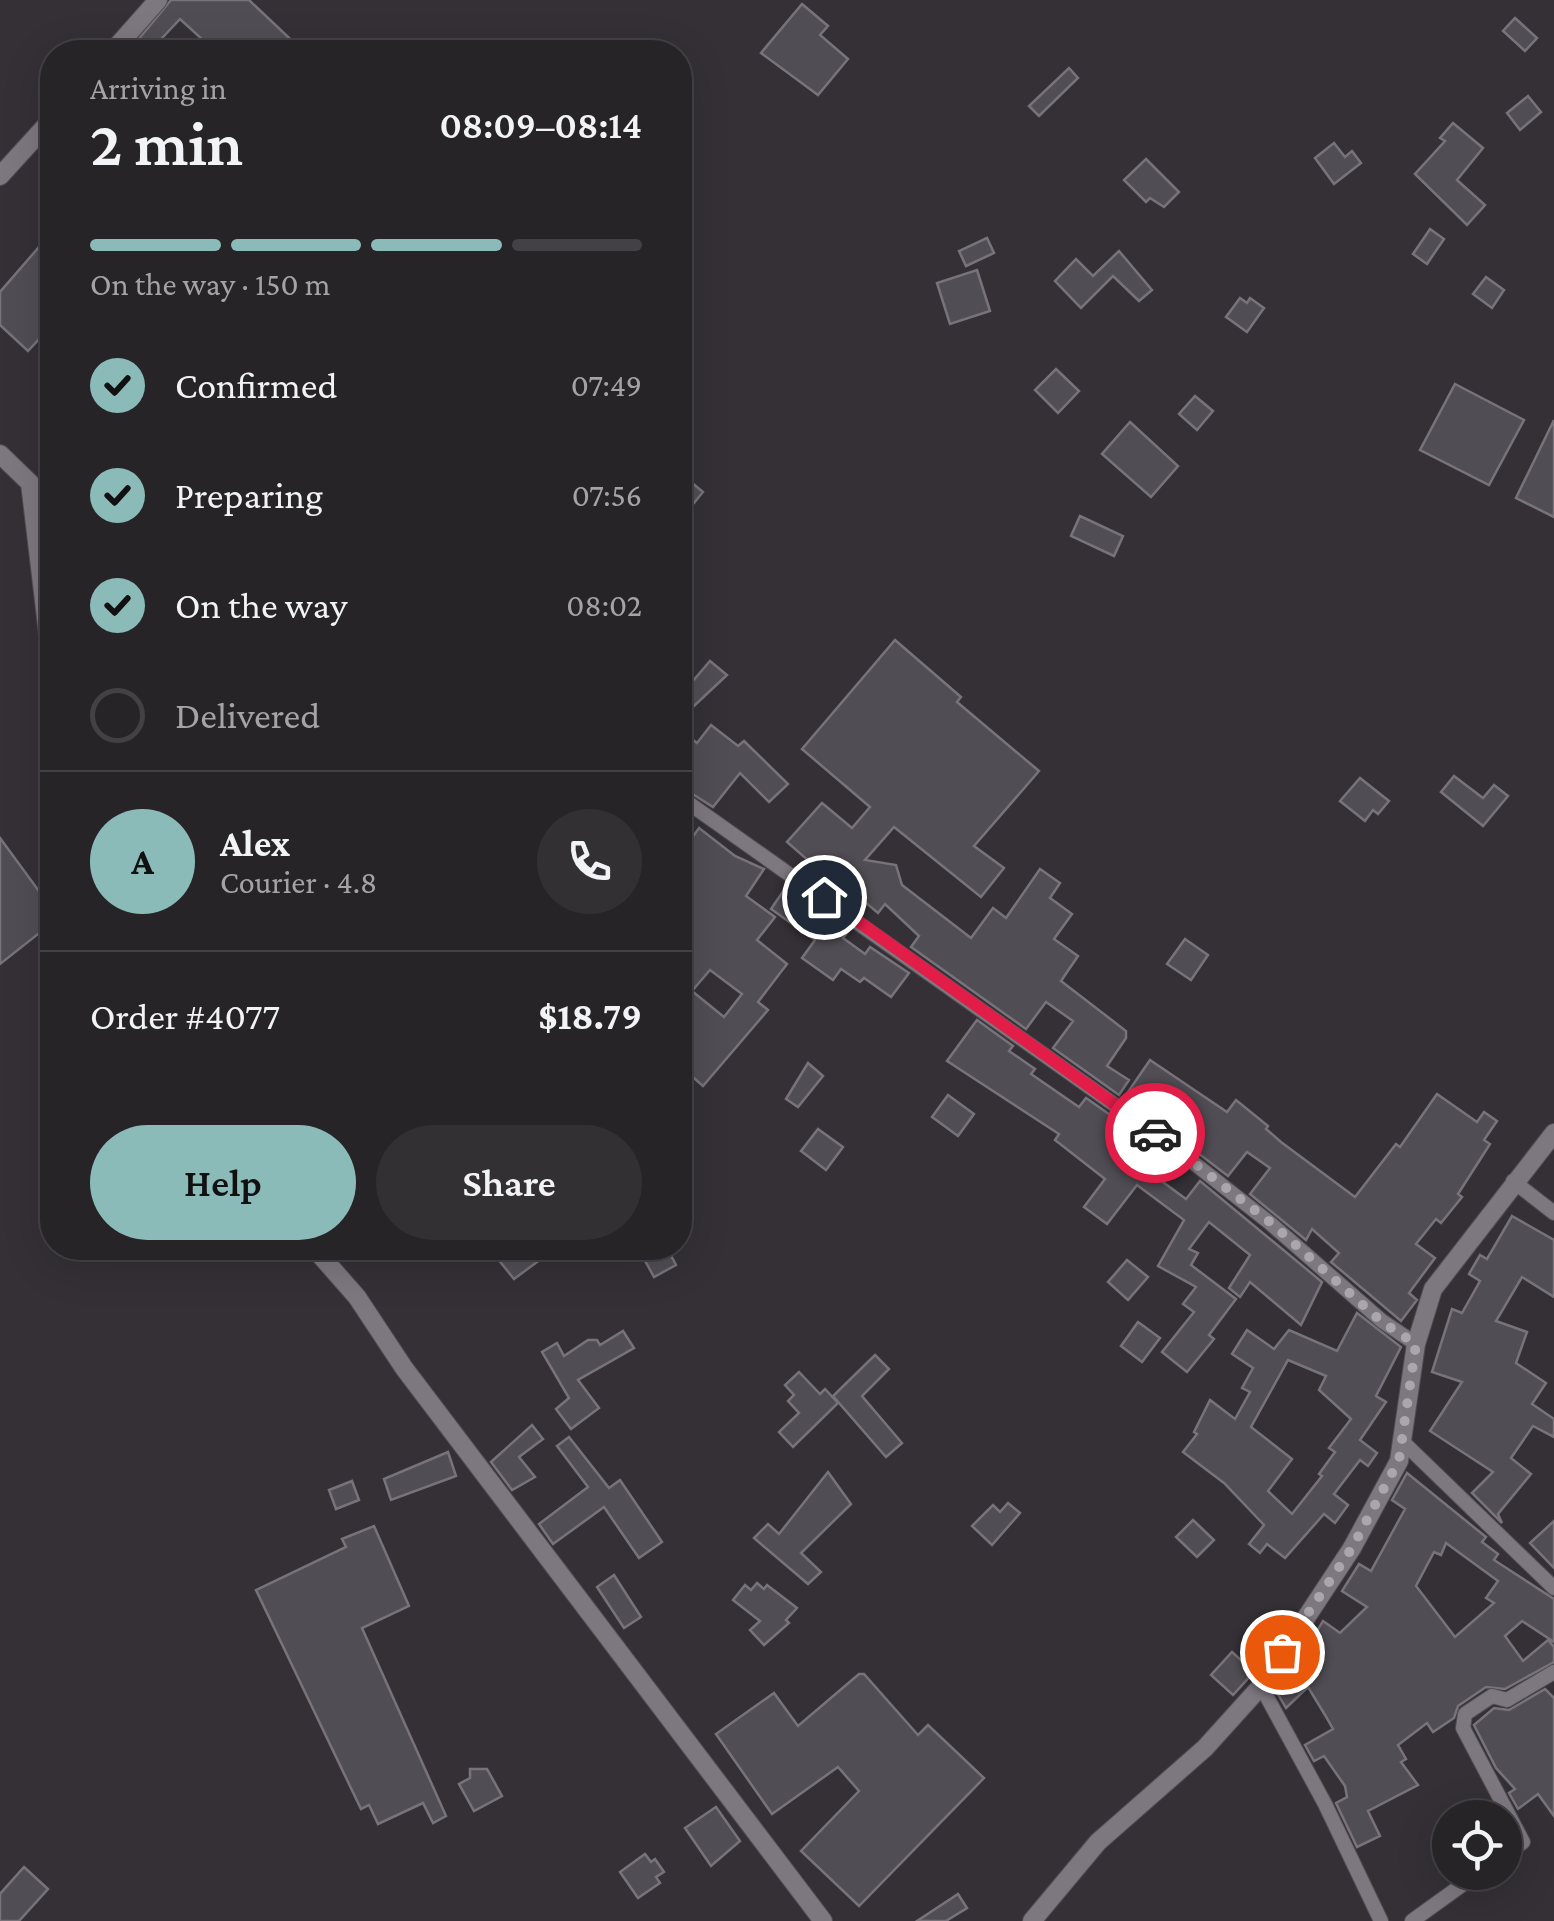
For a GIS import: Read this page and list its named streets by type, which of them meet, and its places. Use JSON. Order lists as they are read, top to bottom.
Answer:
{
  "page": {
    "heading": ["2 min", "Arriving in", "08:09–08:14"],
    "panel": [
      "Alex",
      "Courier · 4.8",
      "Order #4077",
      "$18.79"
    ],
    "bar": "On the way · 150 m",
    "list": [
      ["Confirmed", "07:49"],
      ["Preparing", "07:56"],
      ["On the way", "08:02"],
      "Delivered"
    ],
    "round": "A",
    "buttons": ["Help", "Share"]
  }
}
